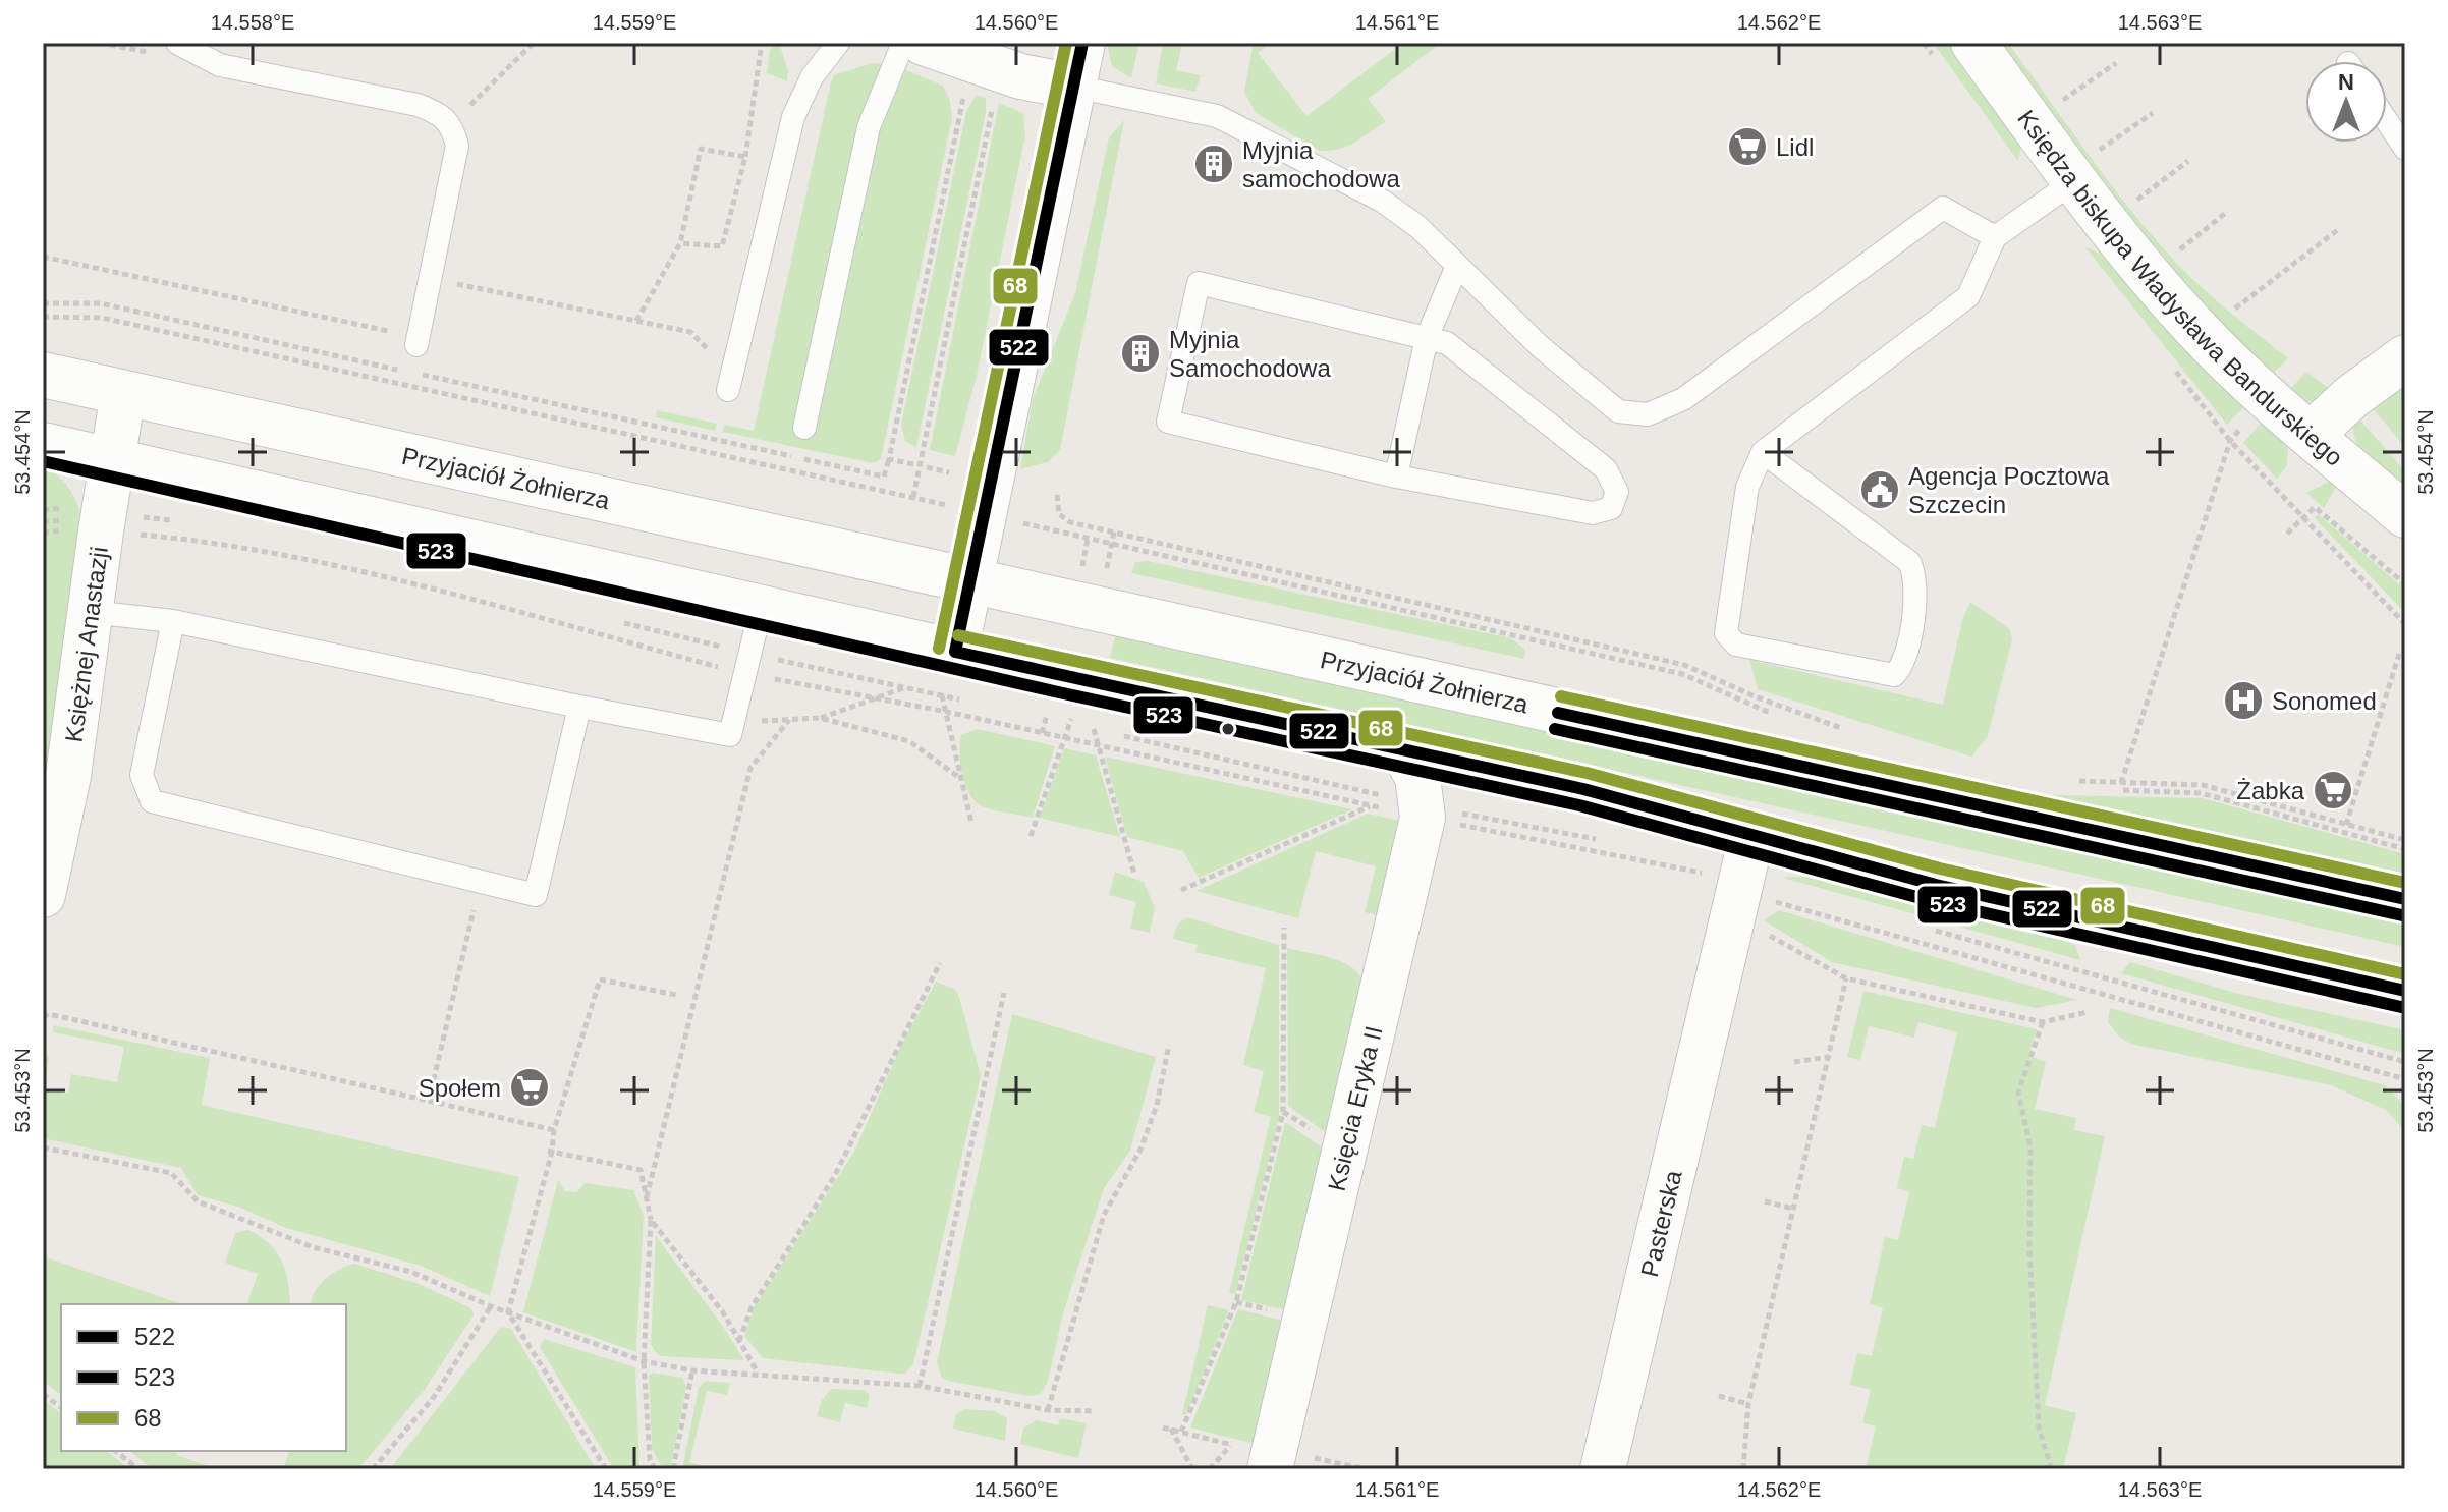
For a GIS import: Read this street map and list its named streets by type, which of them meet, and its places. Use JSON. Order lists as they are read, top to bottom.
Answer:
{
  "streets": {
    "street": [
      "Księdza biskupa Władysława Bandurskiego",
      "Przyjaciół Żołnierza",
      "Księżnej Anastazji",
      "Księcia Eryka II",
      "Pasterska"
    ]
  },
  "crossings": [
    ["Przyjaciół Żołnierza", "Księżnej Anastazji"]
  ],
  "places": {
    "supermarket": ["Lidl", "Żabka", "Społem"],
    "building": ["Myjnia samochodowa", "Myjnia Samochodowa"],
    "public building": ["Agencja Pocztowa Szczecin"],
    "hospital": ["Sonomed"]
  },
  "lines": ["transit line 522", "transit line 68", "transit line 523"],
  "legend": ["522", "523", "68"],
  "north": "top",
  "coordinates": [
    "14.558°E",
    "14.559°E",
    "14.560°E",
    "14.561°E",
    "14.562°E",
    "14.563°E",
    "53.454°N",
    "53.453°N"
  ]
}
